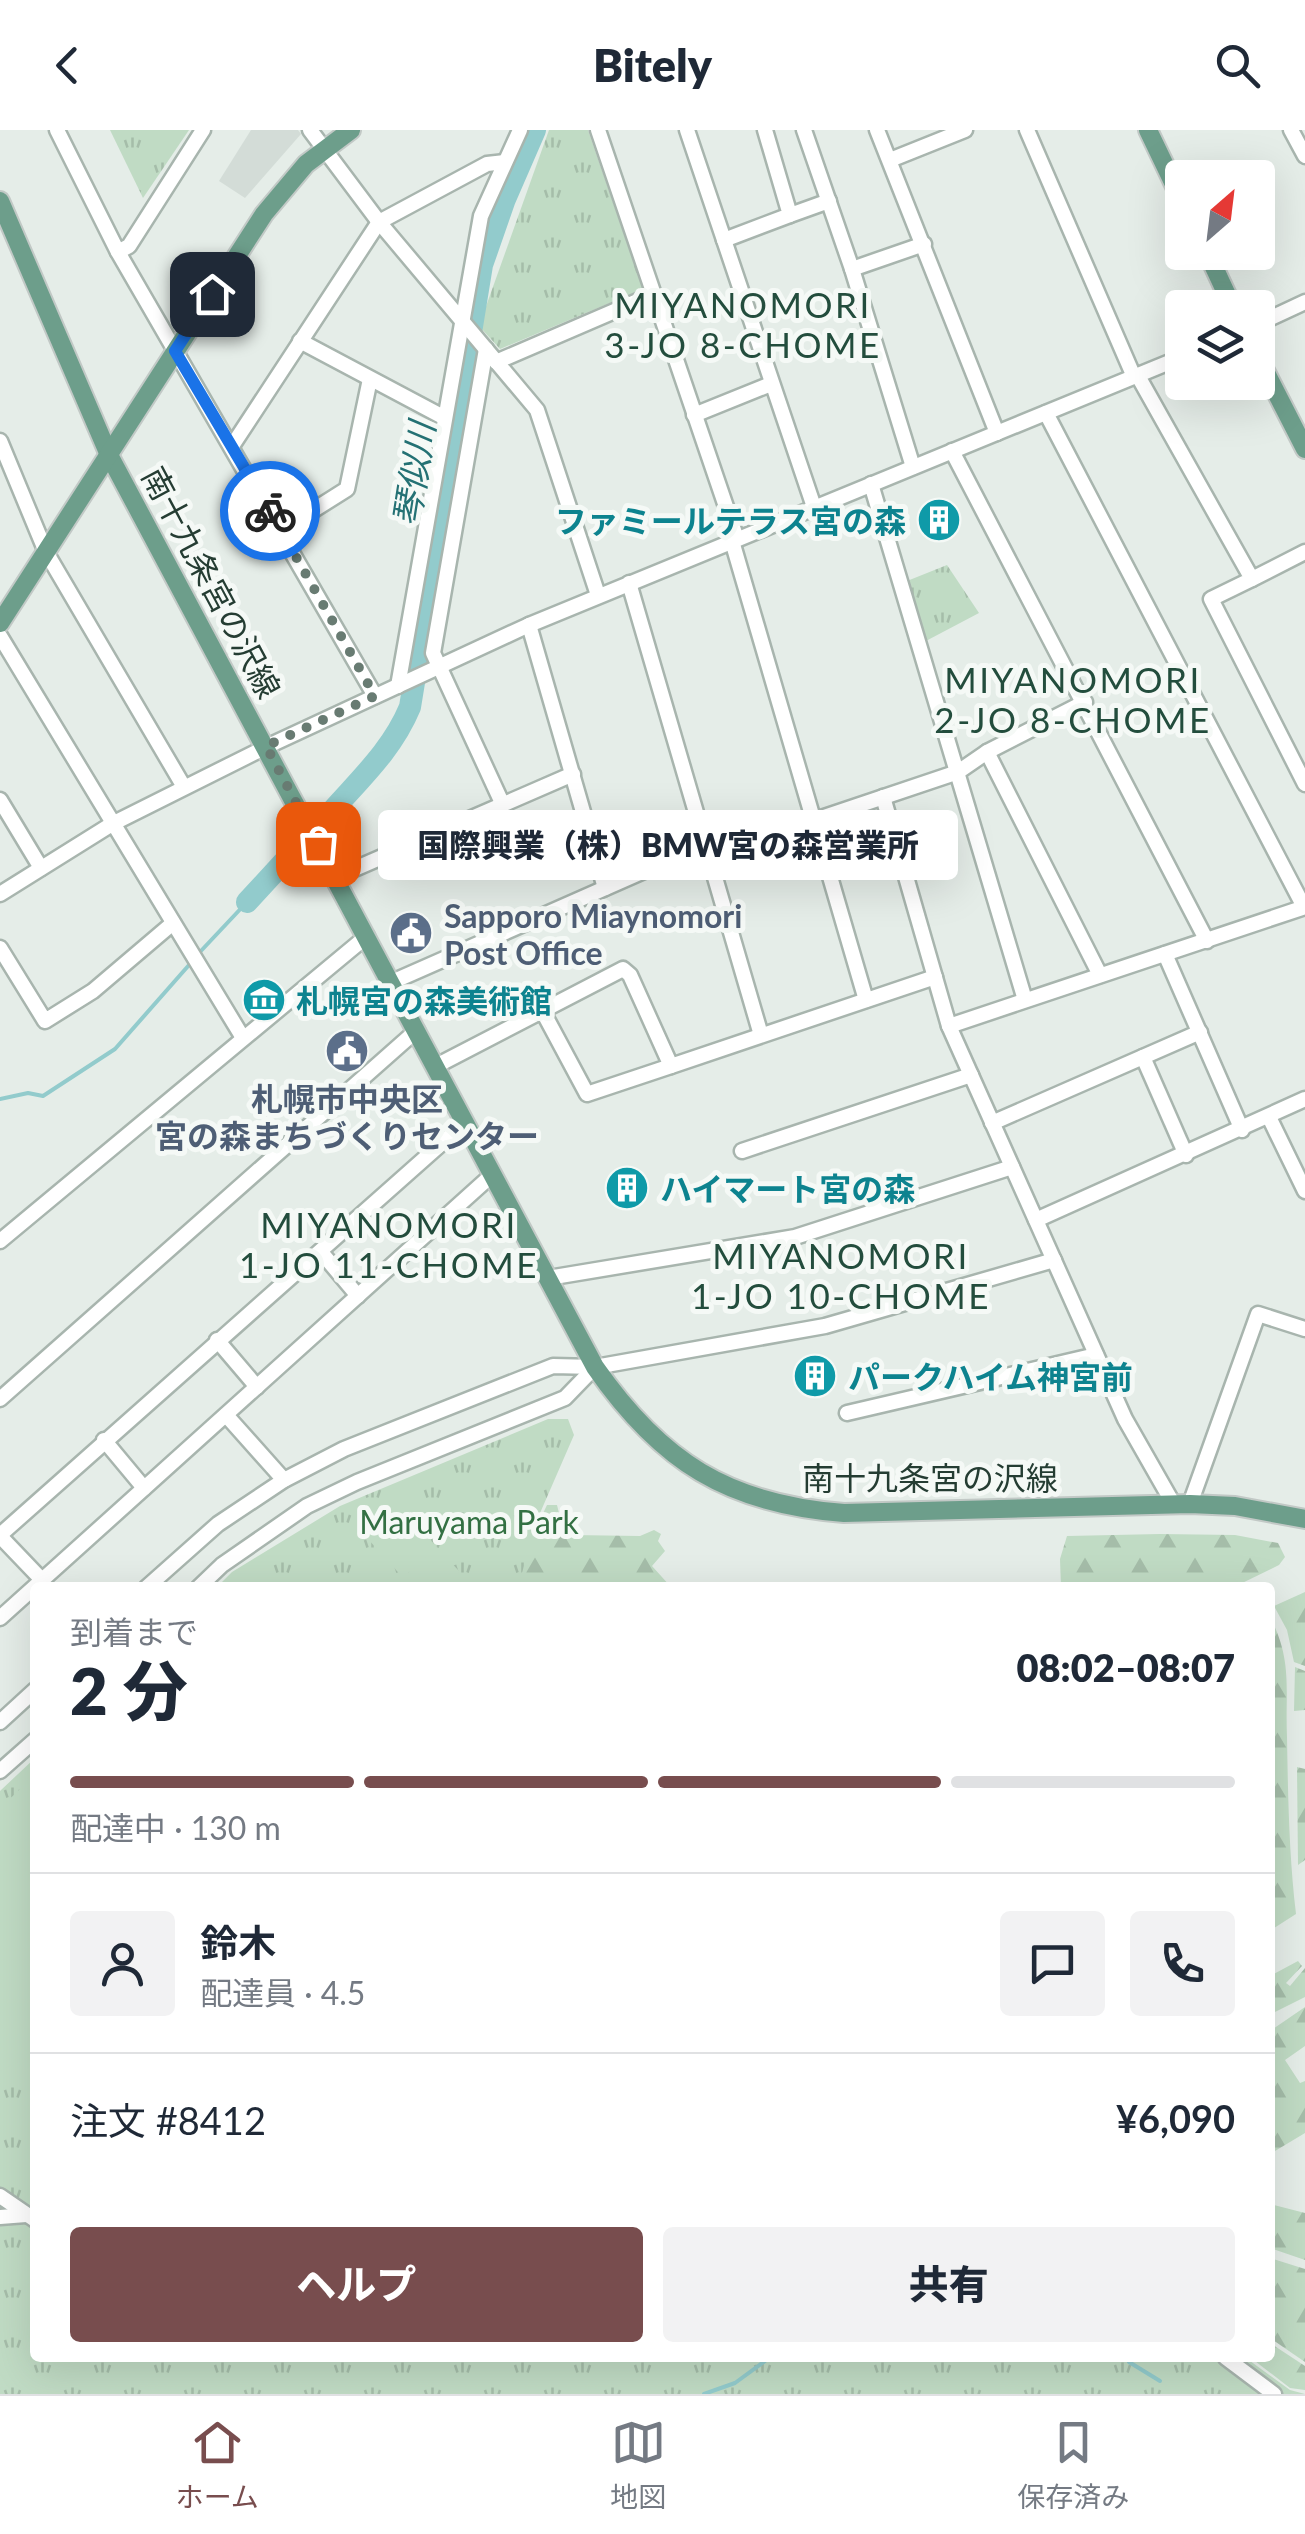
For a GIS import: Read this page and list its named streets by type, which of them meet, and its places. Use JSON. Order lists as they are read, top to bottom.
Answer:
{
  "streets": {
    "main road": ["南十九条宮の沢線"]
  },
  "districts": [
    "MIYANOMORI 3-JO 8-CHOME",
    "MIYANOMORI 2-JO 8-CHOME",
    "MIYANOMORI 1-JO 11-CHOME",
    "MIYANOMORI 1-JO 10-CHOME"
  ],
  "water": ["琴似川"],
  "parks": ["Maruyama Park"],
  "places": {
    "building": ["ファミールテラス宮の森", "ハイマート宮の森", "パークハイム神宮前"],
    "other": ["国際興業（株）BMW宮の森営業所"],
    "public building": ["Sapporo Miaynomori Post Office", "札幌市中央区 宮の森まちづくりセンター"],
    "museum": ["札幌宮の森美術館"]
  },
  "north": "top right",
  "page": {
    "header": "Bitely",
    "bubble": "国際興業（株）BMW宮の森営業所",
    "heading": ["2 分", "到着まで", "08:02–08:07"],
    "panel": [
      "鈴木",
      "配達員 · 4.5",
      "注文 #8412",
      "¥6,090"
    ],
    "bar": "配達中 · 130 m",
    "buttons": ["ヘルプ", "共有"],
    "tabs": ["ホーム", "地図", "保存済み"]
  }
}
